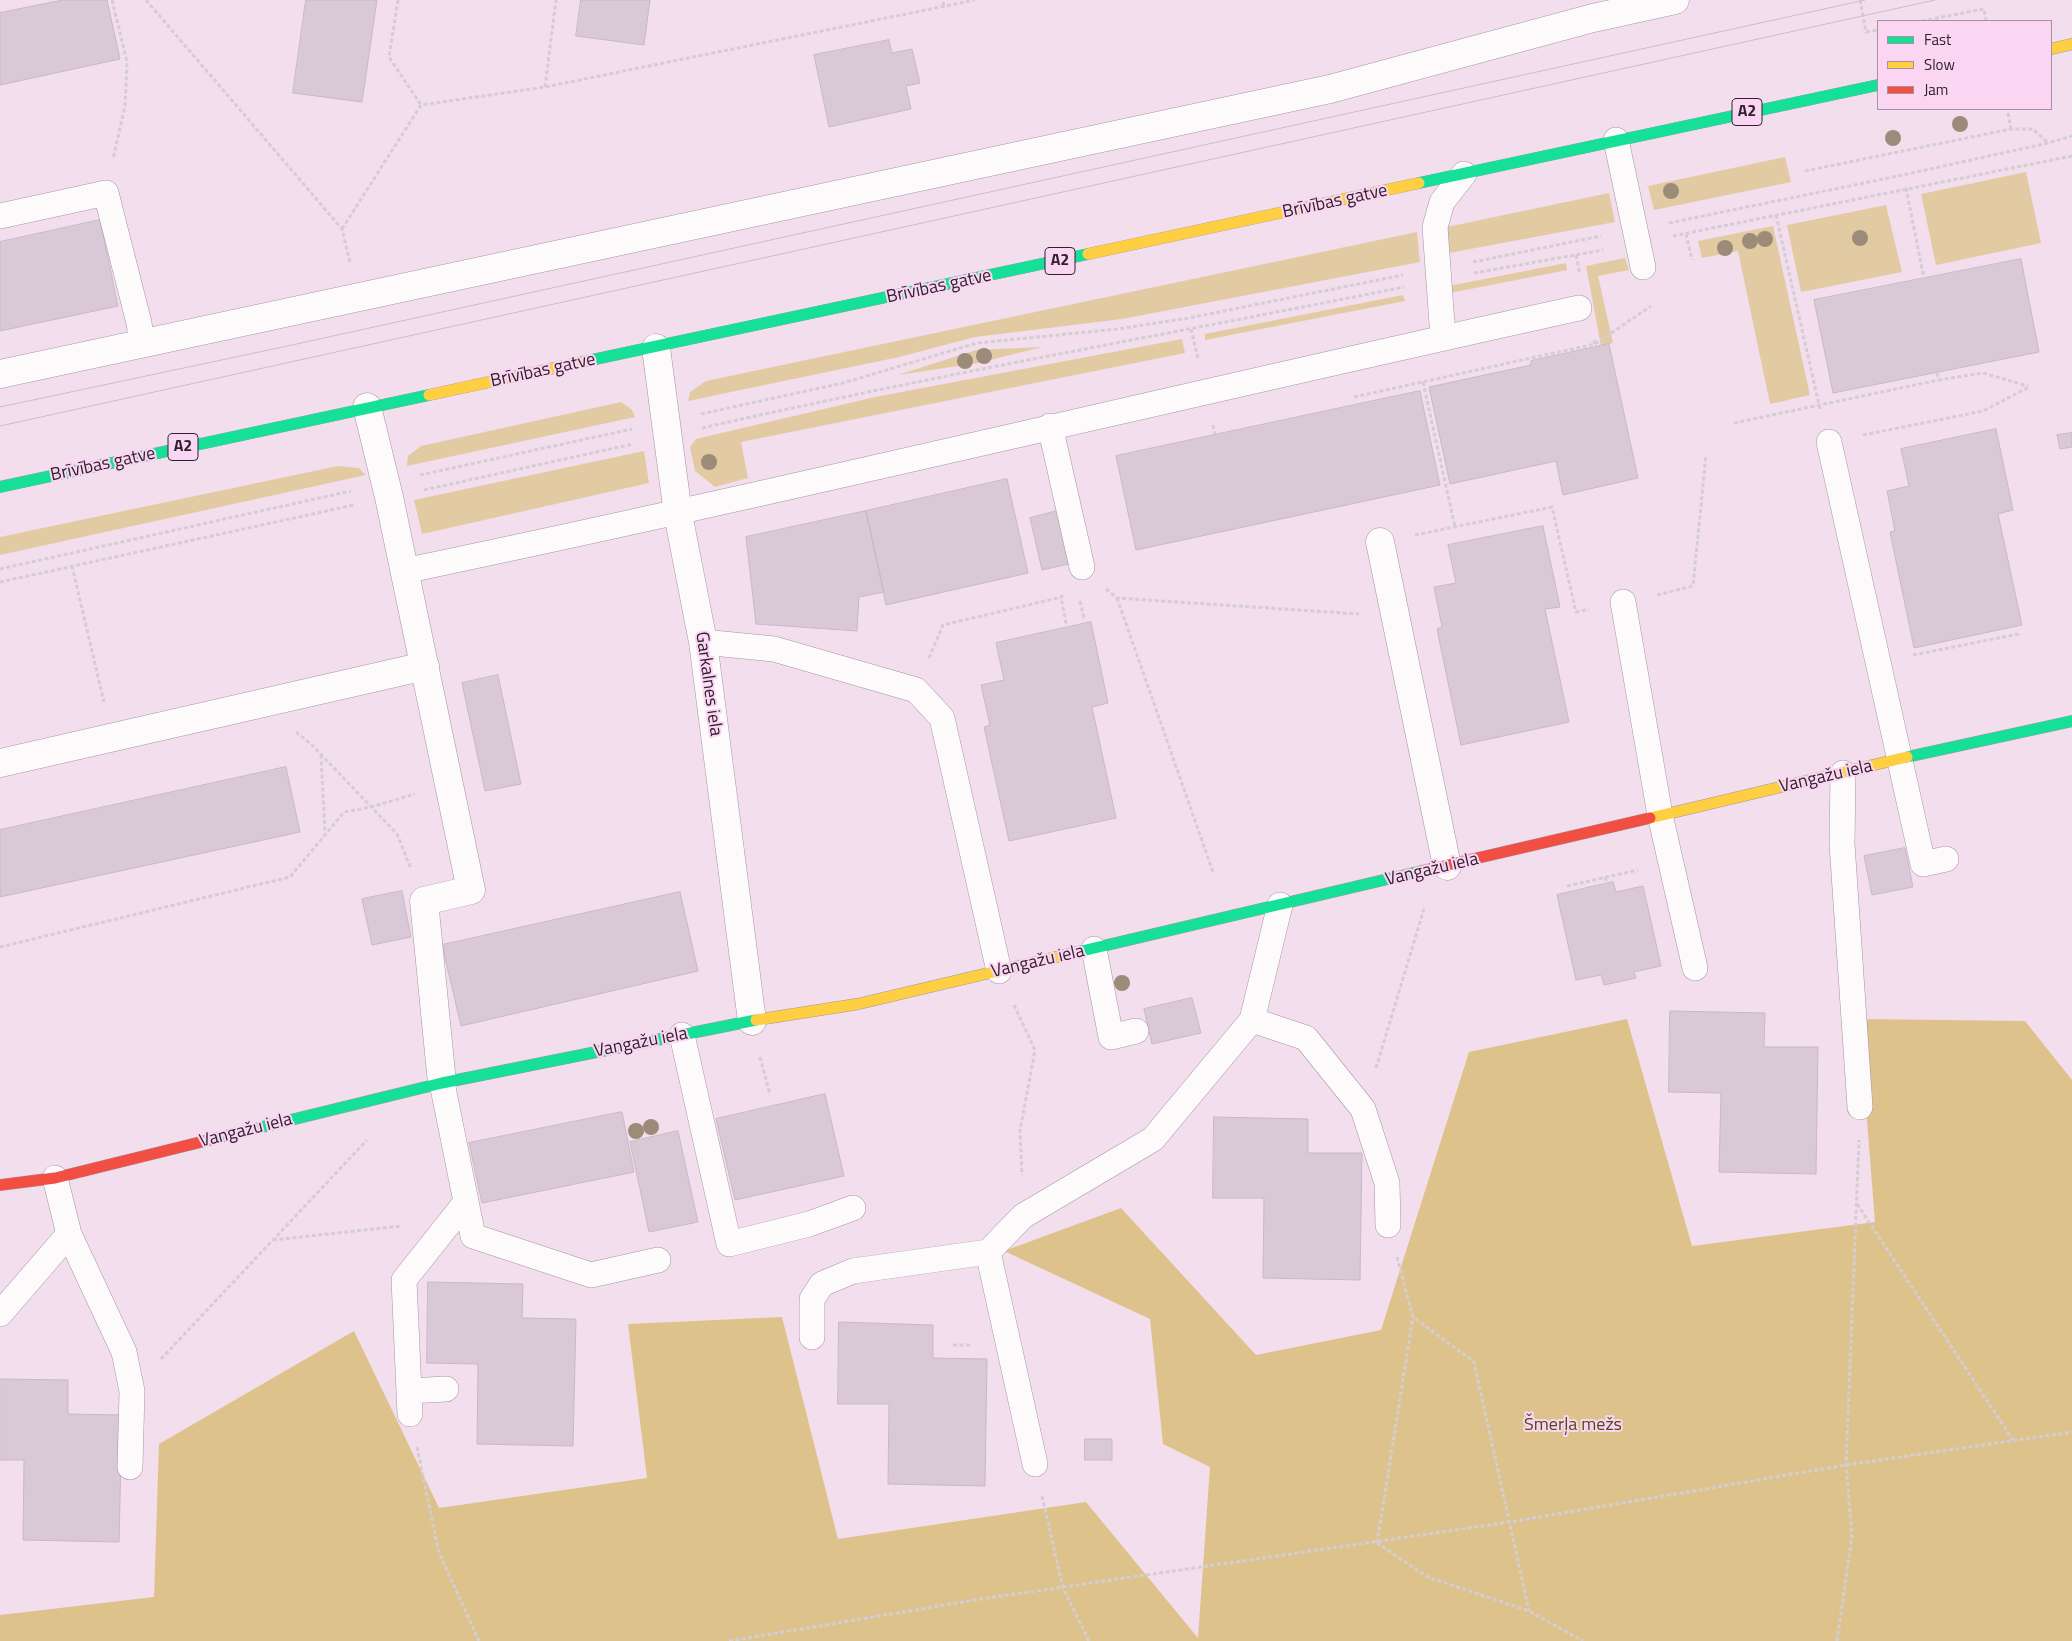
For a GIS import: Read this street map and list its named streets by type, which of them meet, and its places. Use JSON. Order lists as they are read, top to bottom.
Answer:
{
  "streets": {
    "main road": ["A2", "Brīvības gatve", "Vangažu iela"],
    "street": ["Garkalnes iela"]
  },
  "crossings": [
    ["Brīvības gatve", "Garkalnes iela"],
    ["Garkalnes iela", "Vangažu iela"]
  ],
  "parks": ["Šmerļa mežs"],
  "legend": ["Fast", "Slow", "Jam"]
}
